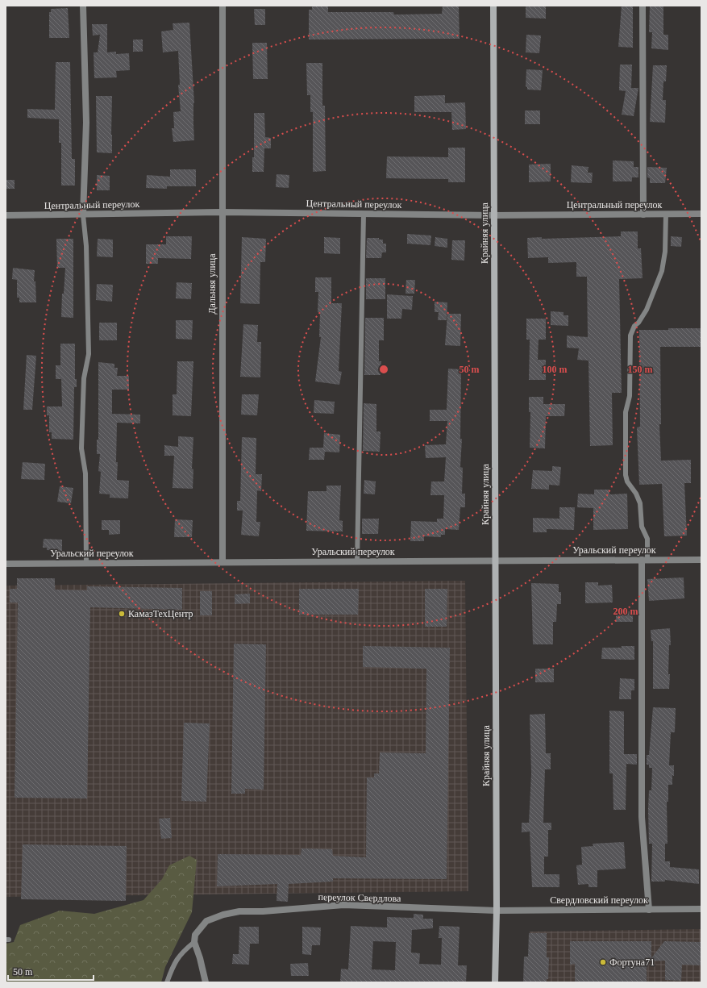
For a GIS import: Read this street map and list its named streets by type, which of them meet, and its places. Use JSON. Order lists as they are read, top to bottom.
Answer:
{
  "streets": {
    "main road": ["Крайняя улица"],
    "street": [
      "Центральный переулок",
      "Дальняя улица",
      "Уральский переулок",
      "переулок Свердлова",
      "Свердловский переулок"
    ]
  },
  "crossings": [
    ["Центральный переулок", "Крайняя улица"],
    ["Центральный переулок", "Дальняя улица"],
    ["Крайняя улица", "Уральский переулок"],
    ["Крайняя улица", "переулок Свердлова"],
    ["Крайняя улица", "Свердловский переулок"],
    ["Дальняя улица", "Уральский переулок"],
    ["переулок Свердлова", "Свердловский переулок"]
  ],
  "places": ["КамазТехЦентр", "Фортуна71"],
  "scale_bar": "50 m",
  "rings": [
    "50 m",
    "100 m",
    "150 m",
    "200 m"
  ]
}
